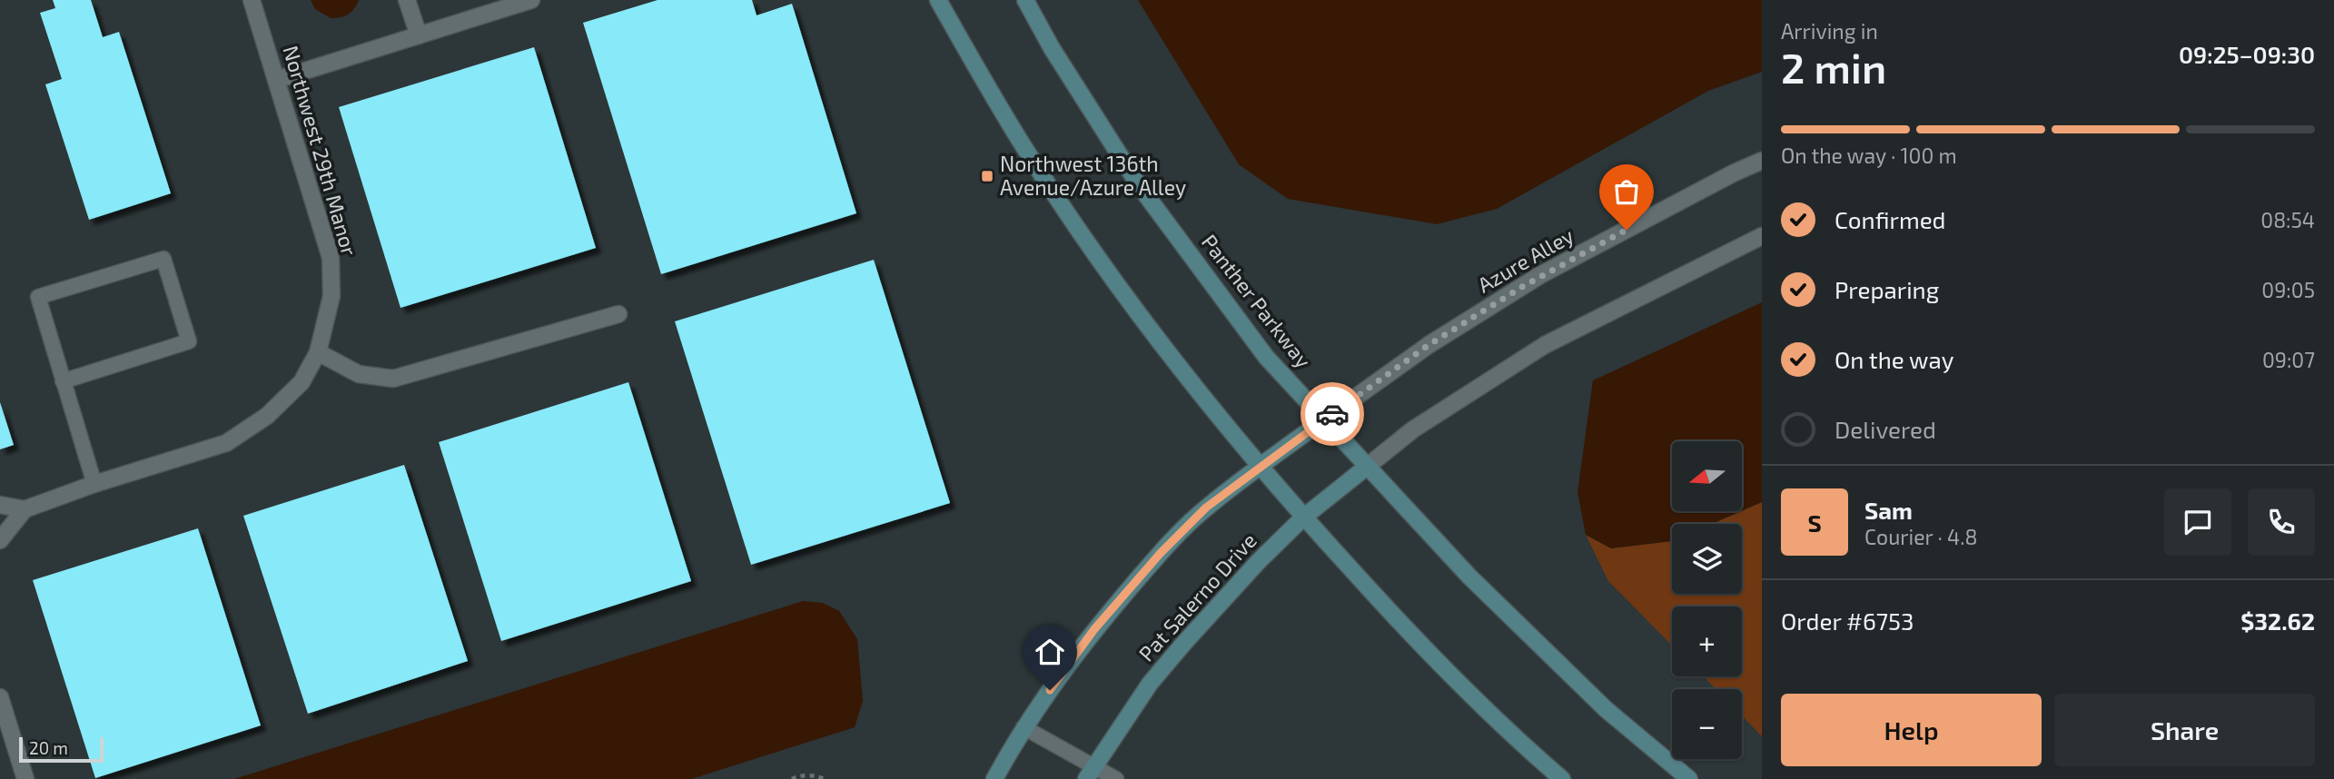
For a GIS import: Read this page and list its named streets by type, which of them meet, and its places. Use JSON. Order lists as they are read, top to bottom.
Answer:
{
  "streets": {
    "main road": ["Panther Parkway", "Pat Salerno Drive"],
    "street": ["Northwest 29th Manor", "Azure Alley"]
  },
  "crossings": [
    ["Azure Alley", "Panther Parkway"],
    ["Panther Parkway", "Pat Salerno Drive"]
  ],
  "places": {
    "transit": ["Northwest 136th Avenue/Azure Alley"]
  },
  "scale_bar": "20 m",
  "north": "left",
  "page": {
    "heading": ["2 min", "Arriving in", "09:25–09:30"],
    "panel": [
      "Sam",
      "Courier · 4.8",
      "Order #6753",
      "$32.62"
    ],
    "bar": "On the way · 100 m",
    "list": [
      ["Confirmed", "08:54"],
      ["Preparing", "09:05"],
      ["On the way", "09:07"],
      "Delivered"
    ],
    "map_buttons": ["+", "−"],
    "round": "S",
    "buttons": ["Help", "Share"],
    "scale": "20 m"
  }
}
